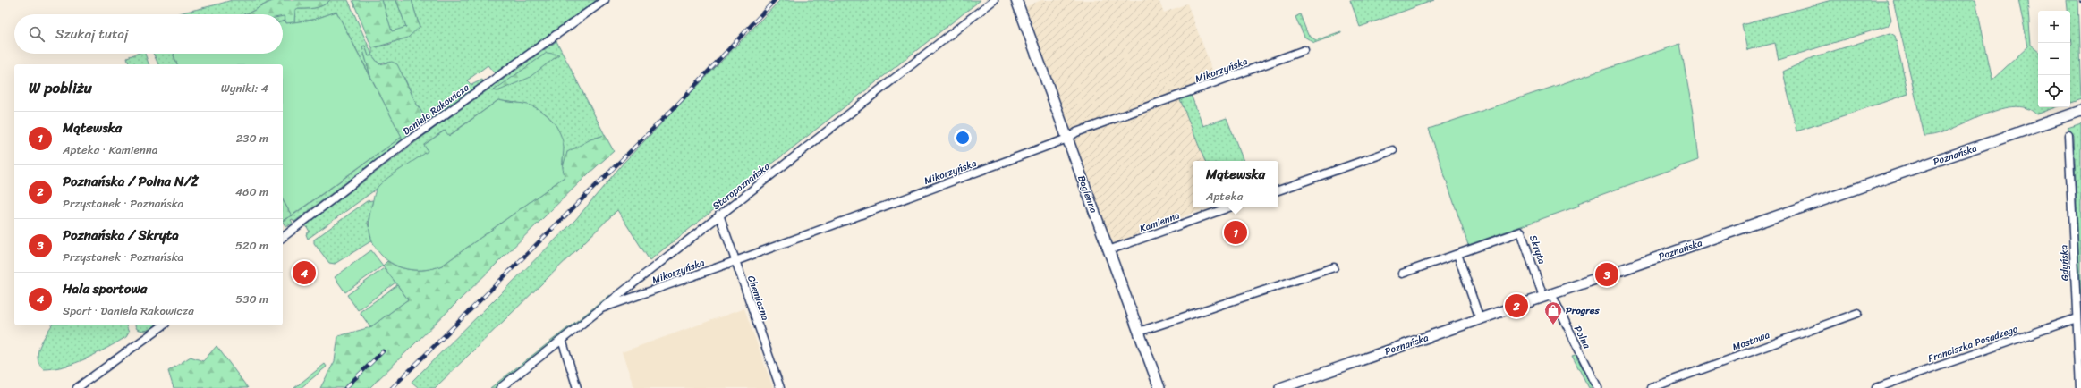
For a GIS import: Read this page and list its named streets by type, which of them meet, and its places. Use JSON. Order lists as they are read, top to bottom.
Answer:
{
  "streets": {
    "main road": ["Poznańska", "Bagienna"],
    "street": [
      "Mikorzyńska",
      "Daniela Rakowicza",
      "Staropoznańska",
      "Kamienna",
      "Skryta",
      "Gdyńska",
      "Chemiczna",
      "Polna",
      "Mostowa",
      "Franciszka Posadzego"
    ]
  },
  "crossings": [
    ["Mikorzyńska", "Staropoznańska"],
    ["Mikorzyńska", "Bagienna"],
    ["Mikorzyńska", "Chemiczna"],
    ["Poznańska", "Skryta"],
    ["Poznańska", "Polna"],
    ["Staropoznańska", "Chemiczna"],
    ["Bagienna", "Kamienna"],
    ["Skryta", "Polna"],
    ["Gdyńska", "Franciszka Posadzego"]
  ],
  "places": {
    "shop": ["Progres"]
  },
  "page": {
    "map_buttons": ["+", "−"],
    "search": "Szukaj tutaj",
    "heading": ["W pobliżu", "Wyniki: 4"],
    "list": [
      {
        "mark": "1",
        "name": "Mątewska",
        "note": "Apteka · Kamienna",
        "value": "230 m"
      },
      {
        "mark": "2",
        "name": "Poznańska / Polna N/Ż",
        "note": "Przystanek · Poznańska",
        "value": "460 m"
      },
      {
        "mark": "3",
        "name": "Poznańska / Skryta",
        "note": "Przystanek · Poznańska",
        "value": "520 m"
      },
      {
        "mark": "4",
        "name": "Hala sportowa",
        "note": "Sport · Daniela Rakowicza",
        "value": "530 m"
      }
    ],
    "popup": ["Mątewska", "Apteka"],
    "pins": [
      "1",
      "4",
      "3",
      "2"
    ]
  }
}
